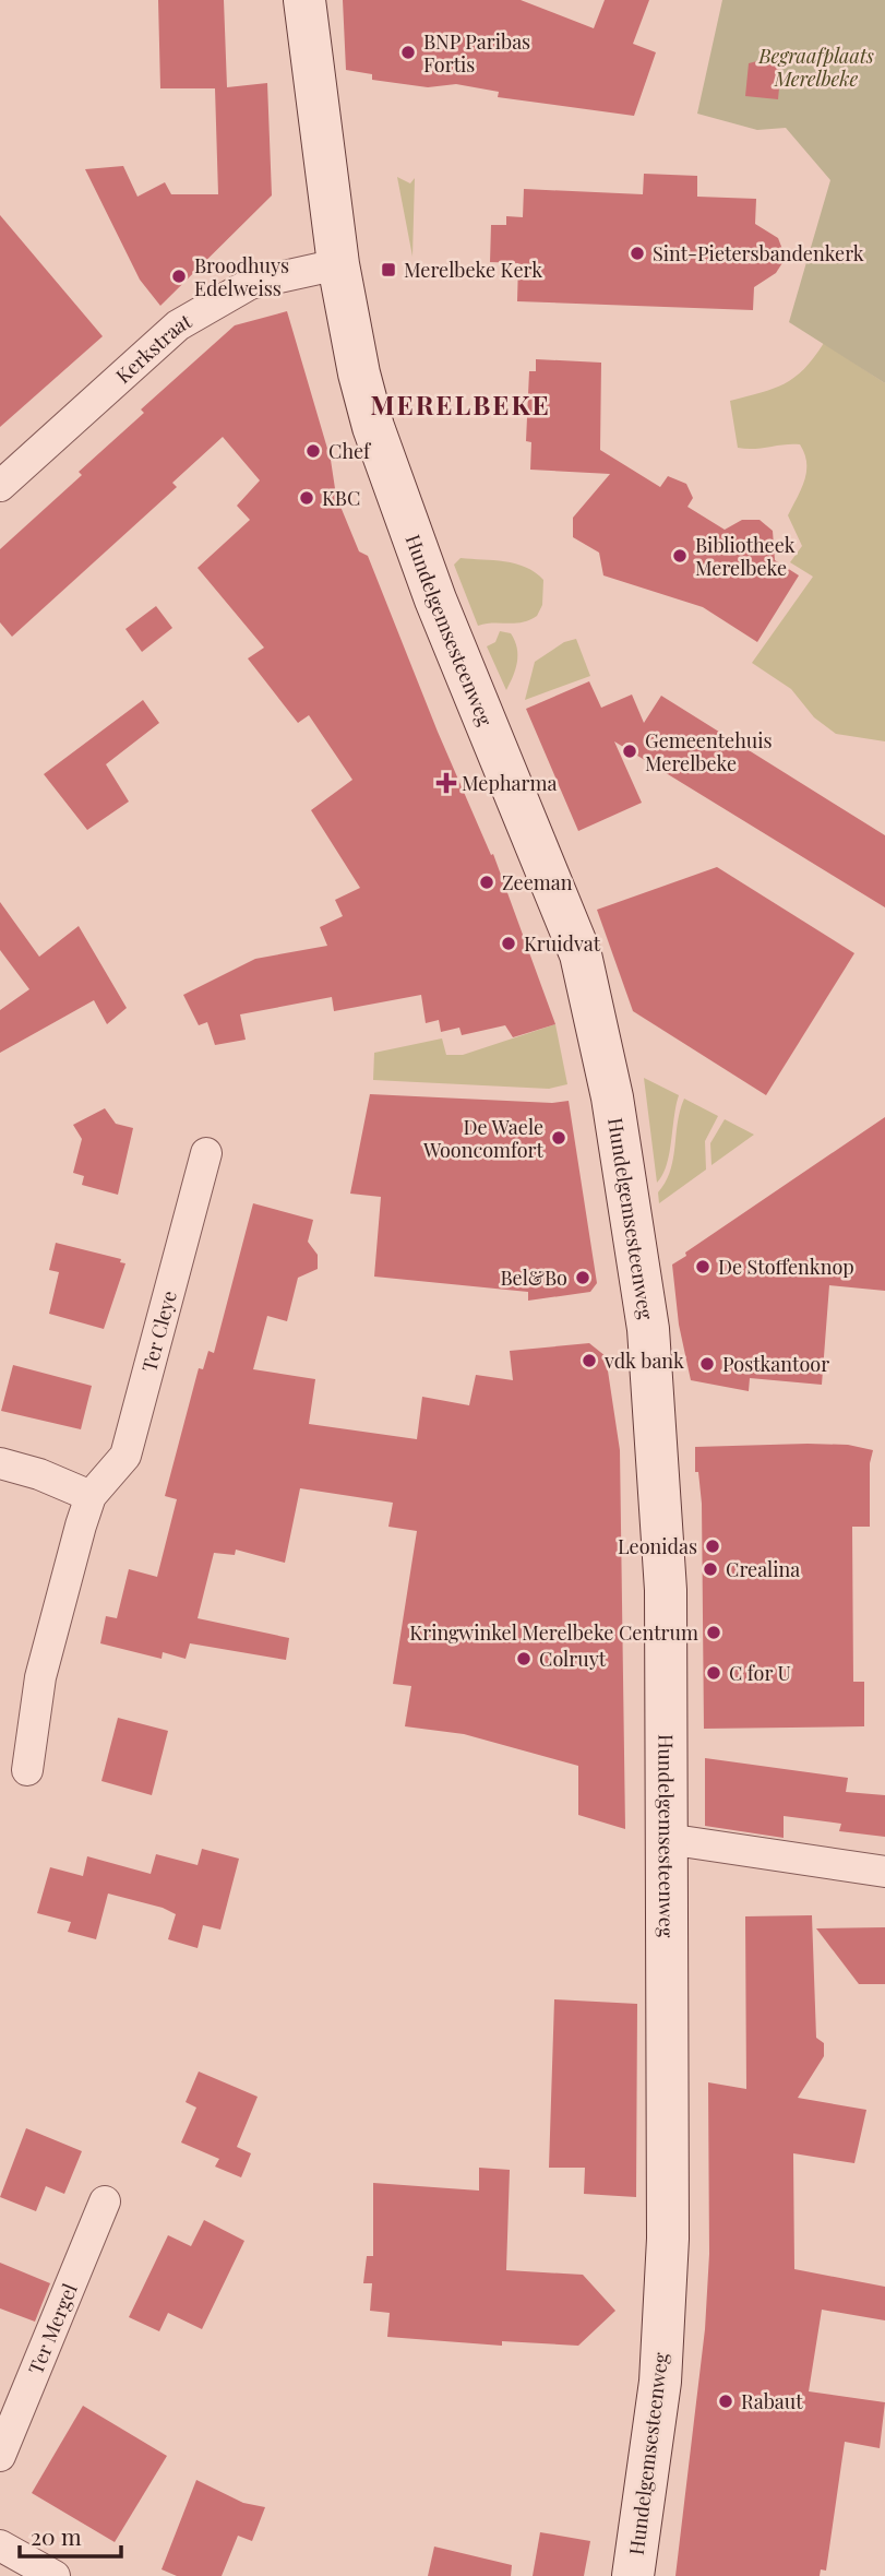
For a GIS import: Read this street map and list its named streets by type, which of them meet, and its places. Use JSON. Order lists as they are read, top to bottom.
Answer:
{
  "streets": {
    "main road": ["Hundelgemsesteenweg"],
    "street": ["Kerkstraat", "Ter Cleye", "Ter Mergel"]
  },
  "crossings": [
    ["Kerkstraat", "Hundelgemsesteenweg"]
  ],
  "districts": ["MERELBEKE"],
  "parks": ["Begraafplaats Merelbeke"],
  "places": {
    "other": [
      "BNP Paribas Fortis",
      "Sint-Pietersbandenkerk",
      "Broodhuys Edelweiss",
      "Chef",
      "KBC",
      "Bibliotheek Merelbeke",
      "Gemeentehuis Merelbeke",
      "Zeeman",
      "Kruidvat",
      "De Waele Wooncomfort",
      "De Stoffenknop",
      "Bel&Bo",
      "vdk bank",
      "Postkantoor",
      "Leonidas",
      "Crealina",
      "Kringwinkel Merelbeke Centrum",
      "Colruyt",
      "C for U",
      "Rabaut"
    ],
    "transit": ["Merelbeke Kerk"],
    "health": ["Mepharma"]
  },
  "scale_bar": "20 m"
}
